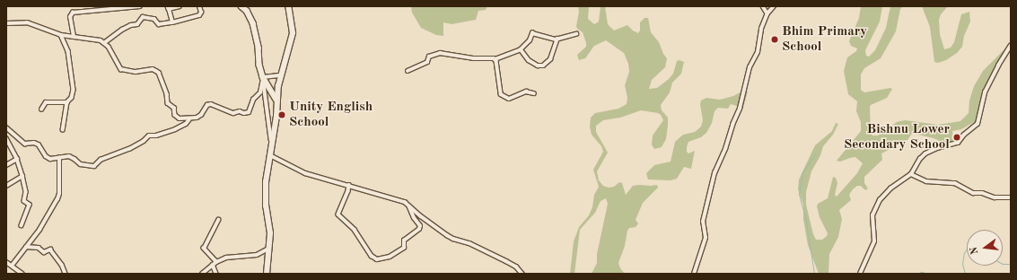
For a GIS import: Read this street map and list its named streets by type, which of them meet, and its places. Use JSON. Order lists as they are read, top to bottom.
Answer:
{
  "places": ["Bhim Primary School", "Unity English School", "Bishnu Lower Secondary School"],
  "north": "left"
}
